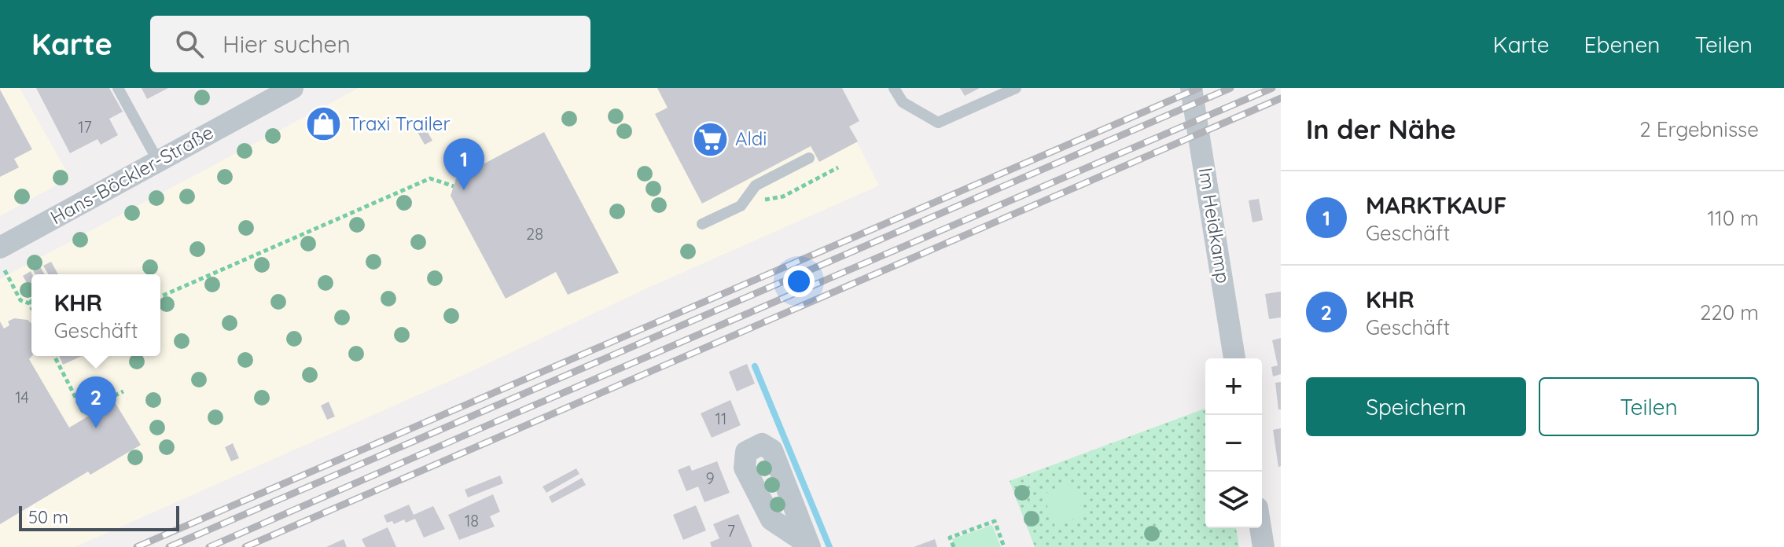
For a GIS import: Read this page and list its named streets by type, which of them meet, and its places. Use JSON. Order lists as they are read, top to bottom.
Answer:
{
  "streets": {
    "street": ["Hans-Böckler-Straße", "Im Heidkamp"]
  },
  "places": {
    "shop": ["Traxi Trailer"],
    "supermarket": ["Aldi"]
  },
  "house_numbers": [
    "17",
    "28",
    "14",
    "11",
    "9",
    "18",
    "7"
  ],
  "scale_bar": "50 m",
  "page": {
    "header": "Karte",
    "search": "Hier suchen",
    "nav": ["Karte", "Ebenen", "Teilen"],
    "heading": ["In der Nähe", "2 Ergebnisse"],
    "pins": ["1", "2"],
    "list": [
      {
        "mark": "1",
        "name": "MARKTKAUF",
        "note": "Geschäft",
        "value": "110 m"
      },
      {
        "mark": "2",
        "name": "KHR",
        "note": "Geschäft",
        "value": "220 m"
      }
    ],
    "popup": ["KHR", "Geschäft"],
    "map_buttons": ["+", "−"],
    "buttons": ["Speichern", "Teilen"],
    "scale": "50 m"
  }
}
